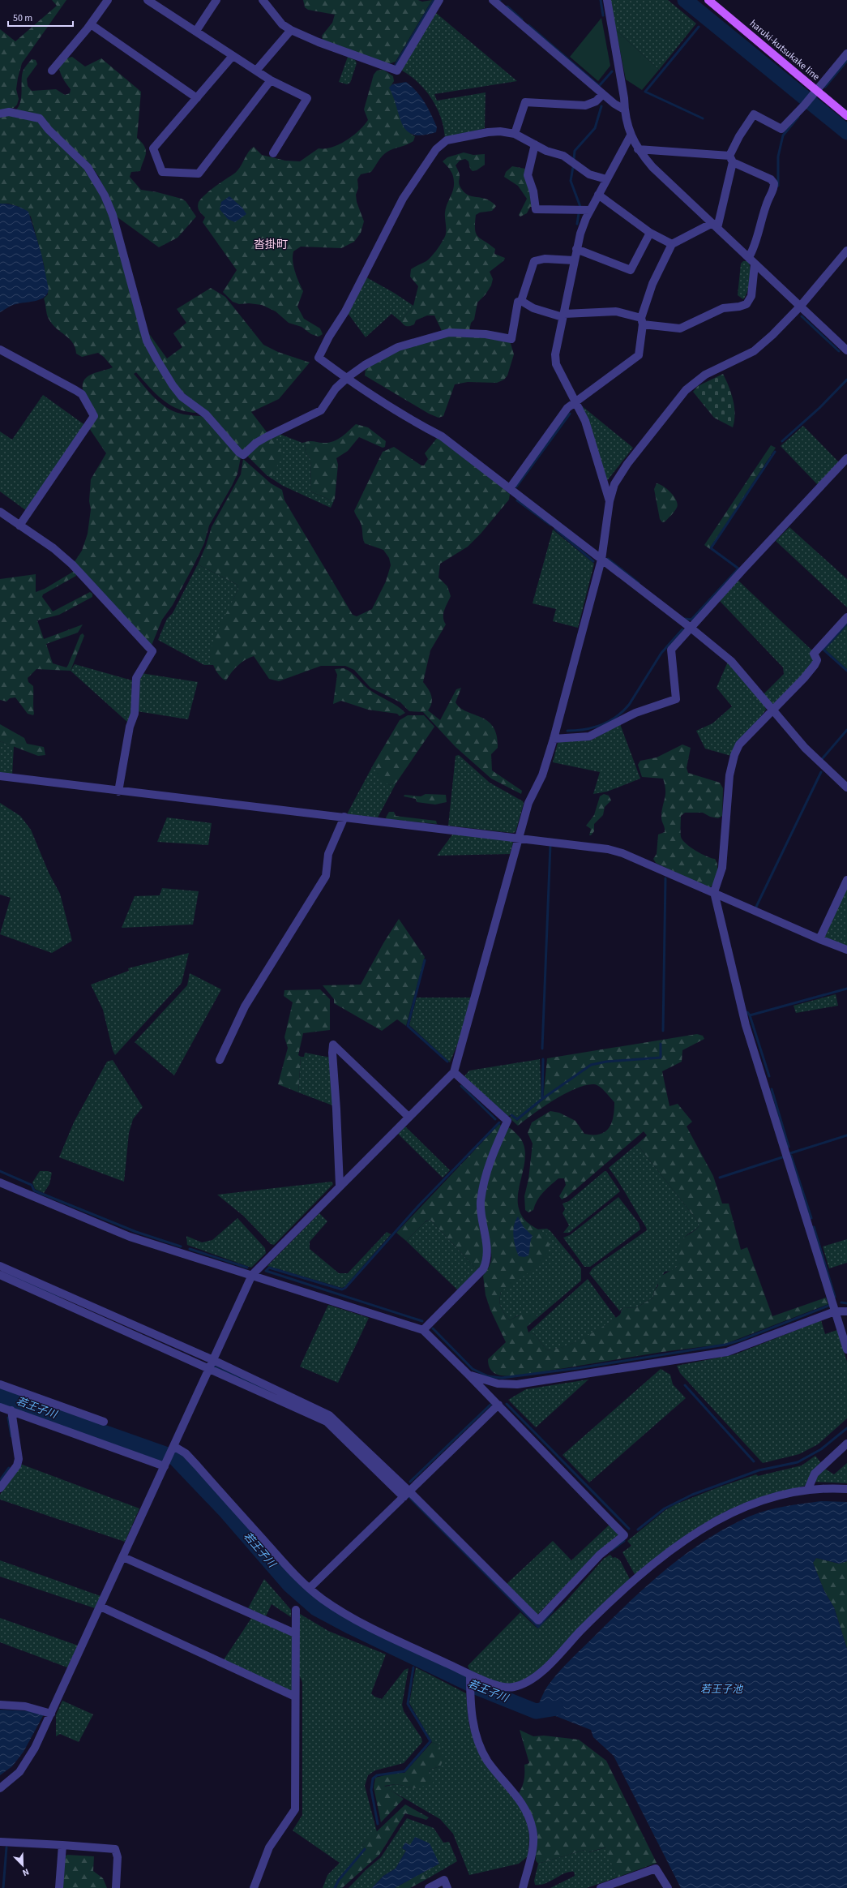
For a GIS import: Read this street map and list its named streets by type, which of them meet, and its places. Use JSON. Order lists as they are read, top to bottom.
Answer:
{
  "streets": {
    "main road": ["haruki-kutsukake line"]
  },
  "districts": ["沓掛町"],
  "water": ["若王子川", "若王子池"],
  "scale_bar": "50 m",
  "north": "bottom right"
}
